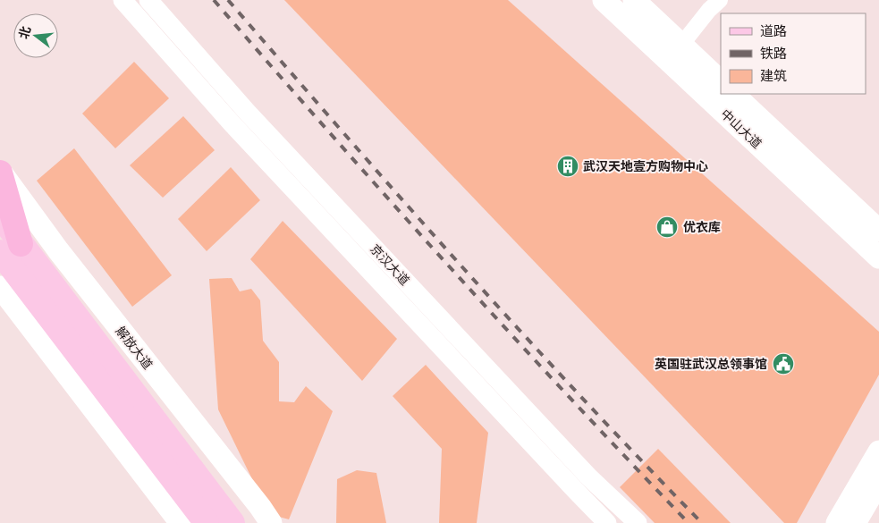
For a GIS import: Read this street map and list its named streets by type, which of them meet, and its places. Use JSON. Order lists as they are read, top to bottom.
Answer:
{
  "streets": {
    "main road": ["中山大道", "解放大道"],
    "street": ["京汉大道"]
  },
  "places": {
    "building": ["武汉天地壹方购物中心"],
    "shop": ["优衣库"],
    "public building": ["英国驻武汉总领事馆"]
  },
  "legend": ["道路", "铁路", "建筑"],
  "north": "left"
}
